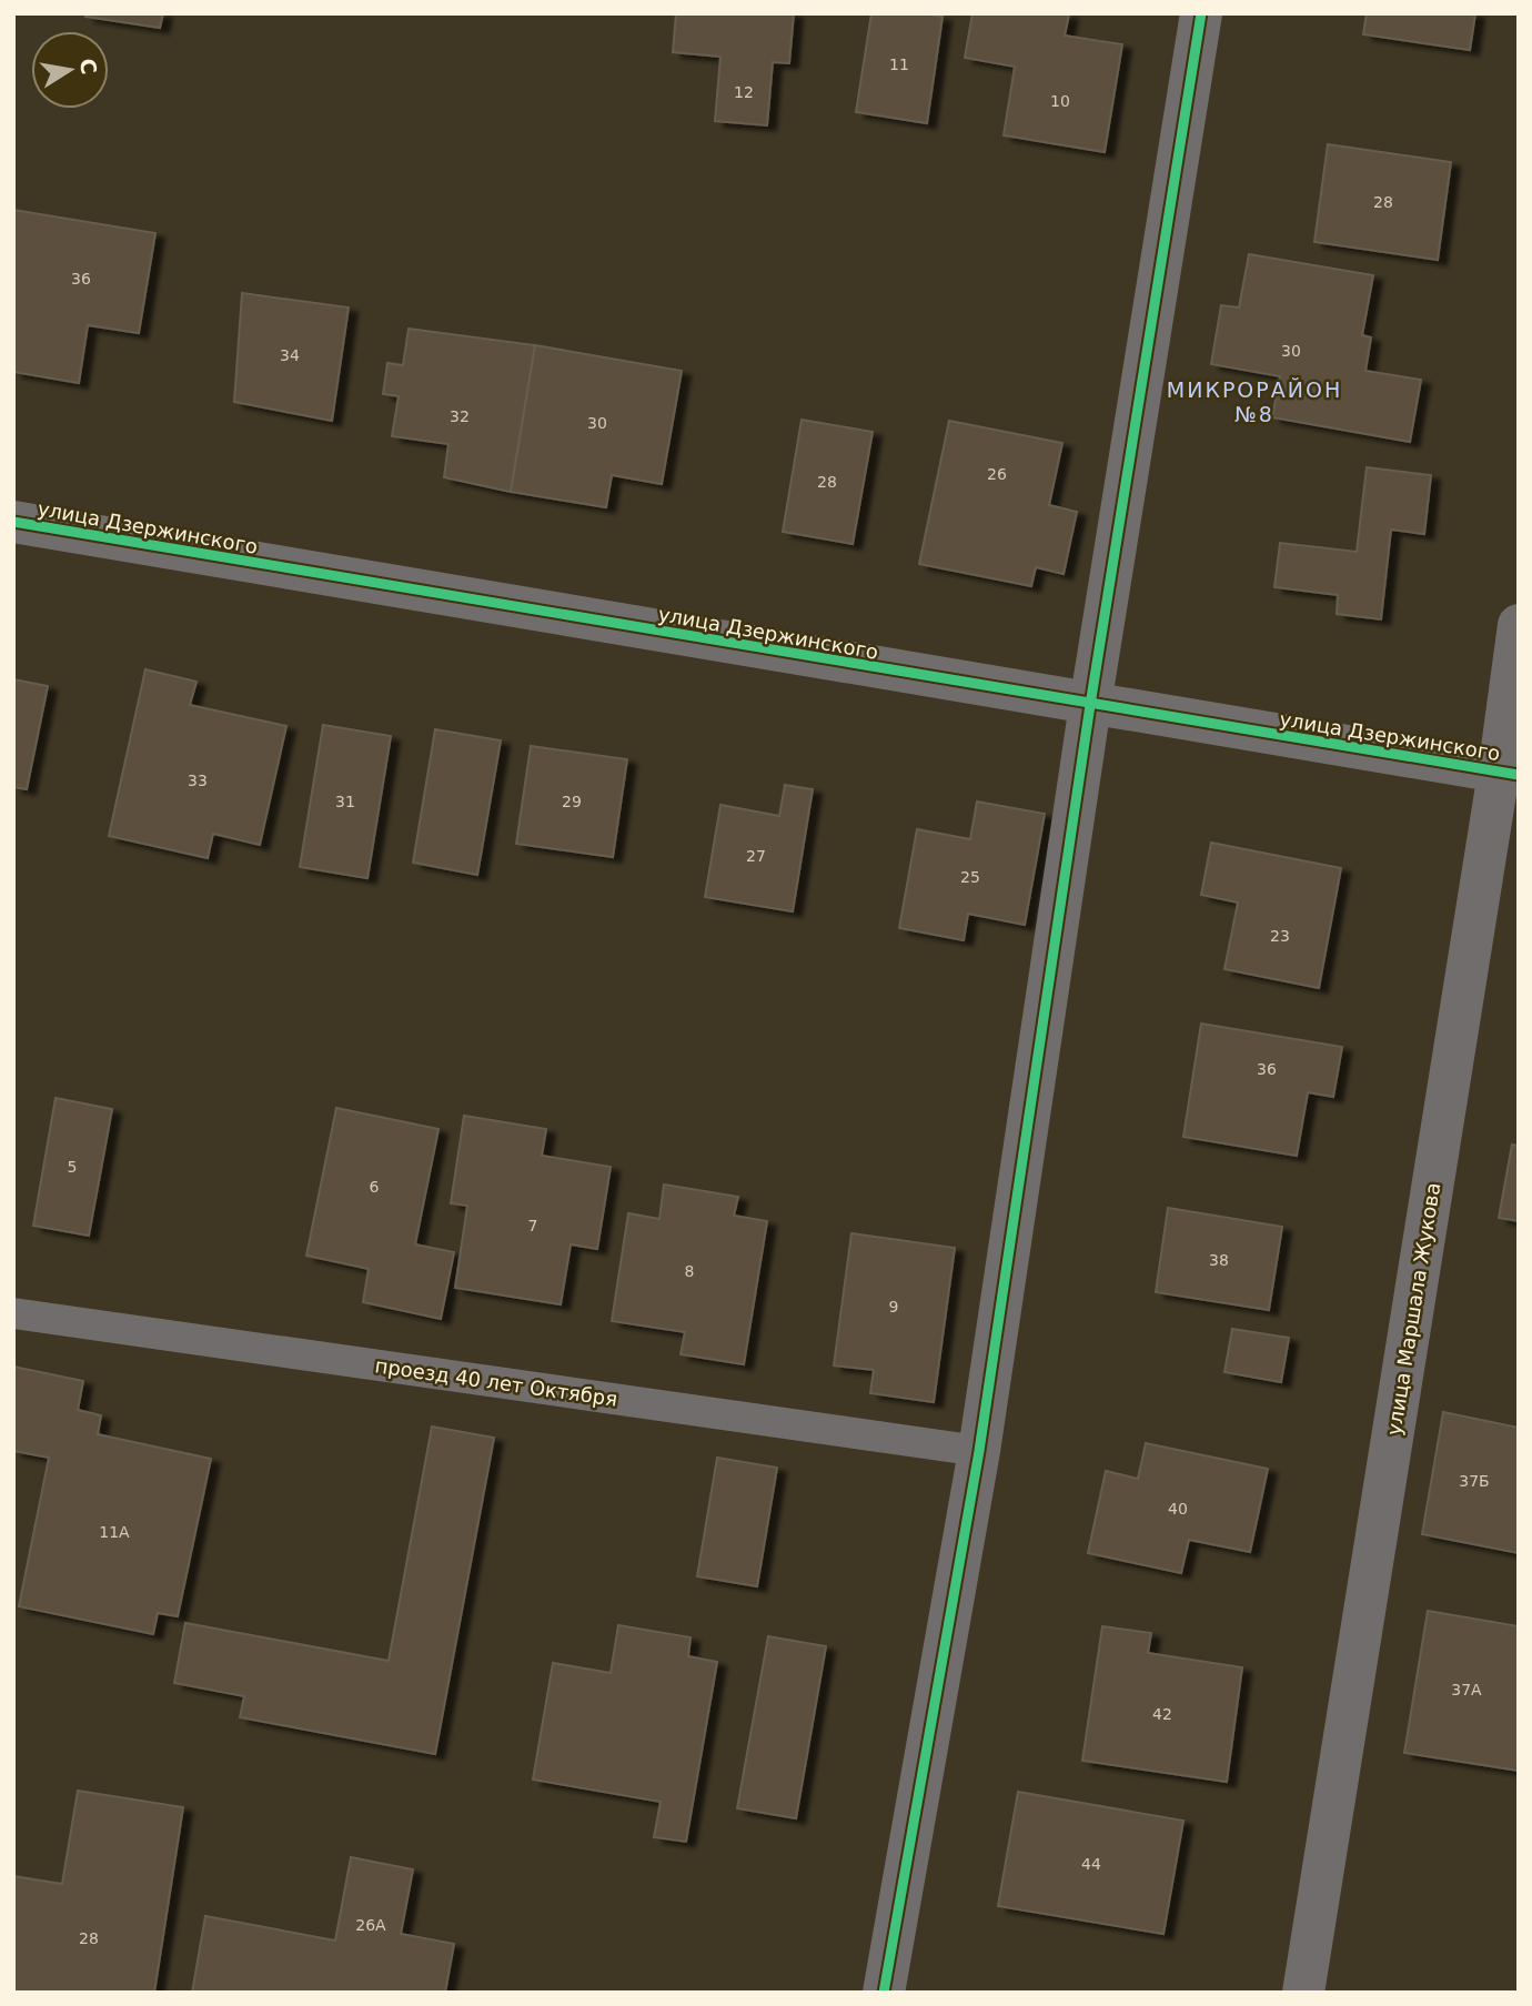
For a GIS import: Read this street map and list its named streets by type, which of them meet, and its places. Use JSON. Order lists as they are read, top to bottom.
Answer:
{
  "streets": {
    "street": ["улица Дзержинского", "улица Маршала Жукова"],
    "lane": ["проезд 40 лет Октября"]
  },
  "crossings": [
    ["улица Дзержинского", "улица Маршала Жукова"]
  ],
  "districts": ["МИКРОРАЙОН №8"],
  "house_numbers": [
    "11",
    "12",
    "10",
    "28",
    "36",
    "30",
    "34",
    "32",
    "30",
    "26",
    "28",
    "33",
    "31",
    "29",
    "27",
    "25",
    "23",
    "36",
    "5",
    "6",
    "7",
    "38",
    "8",
    "9",
    "37Б",
    "40",
    "11А",
    "37А",
    "42",
    "44",
    "26А",
    "28"
  ],
  "north": "right"
}
